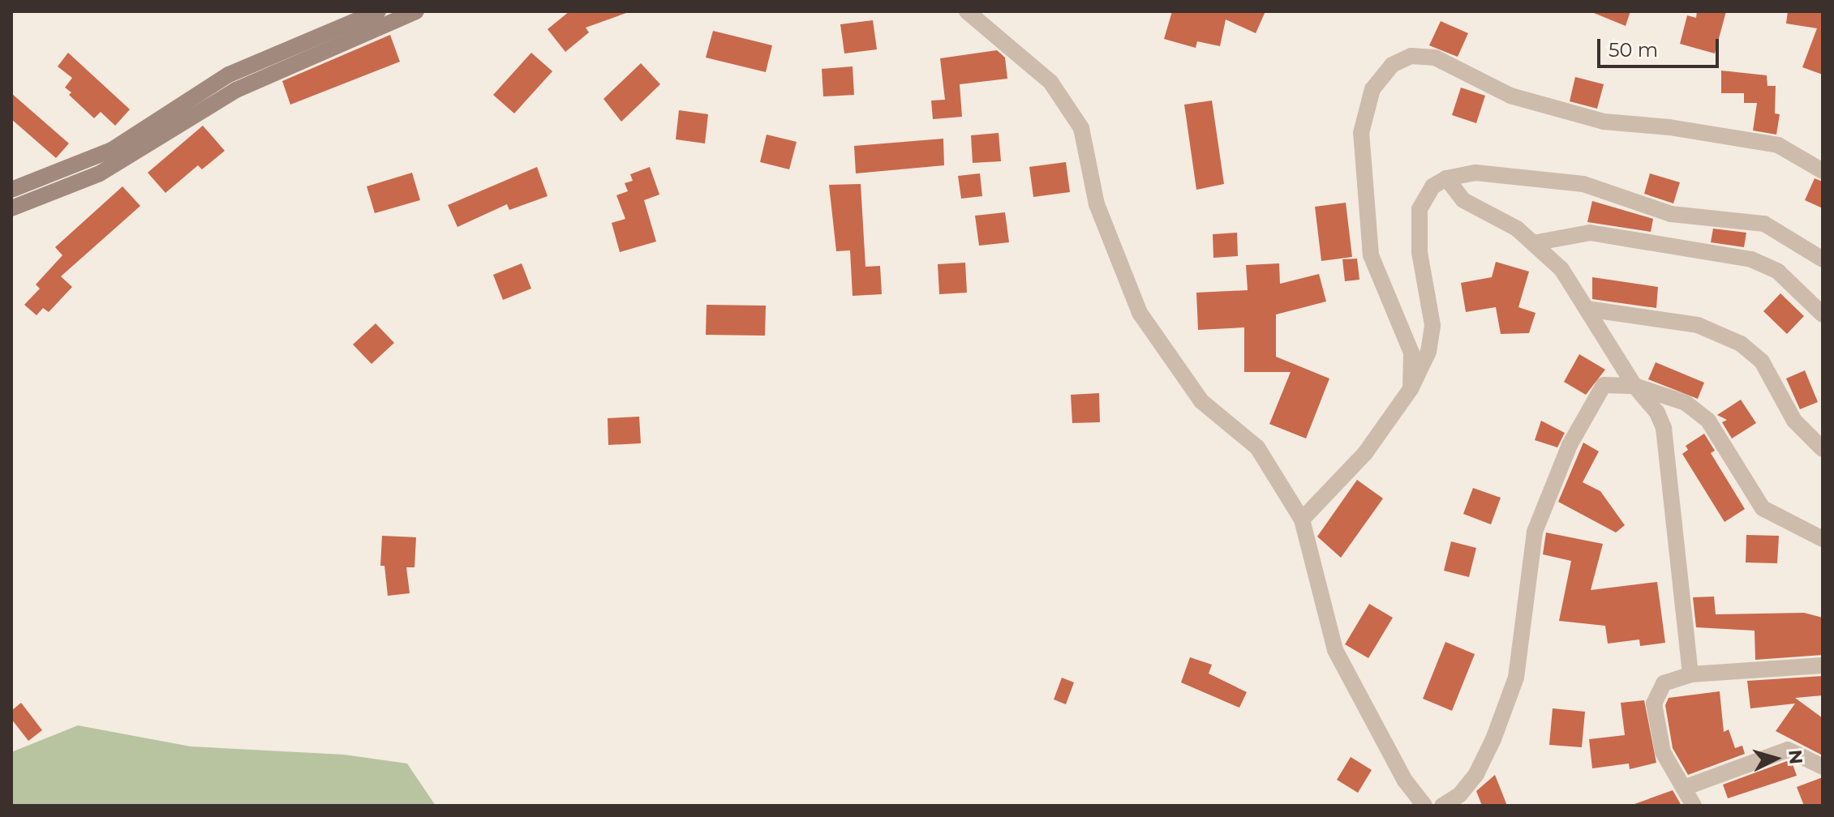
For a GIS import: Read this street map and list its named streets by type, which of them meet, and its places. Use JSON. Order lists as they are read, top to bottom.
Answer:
{
  "scale_bar": "50 m",
  "north": "right"
}
